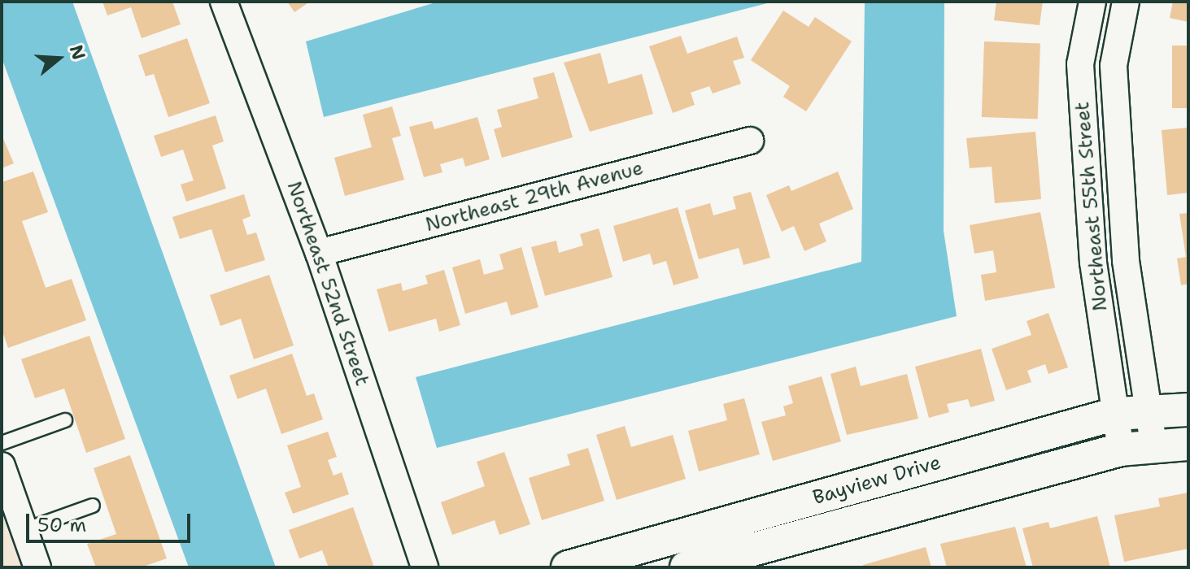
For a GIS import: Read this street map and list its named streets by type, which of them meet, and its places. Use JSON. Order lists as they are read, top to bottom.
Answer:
{
  "streets": {
    "street": [
      "Northeast 29th Avenue",
      "Northeast 55th Street",
      "Northeast 52nd Street",
      "Bayview Drive"
    ]
  },
  "crossings": [
    ["Northeast 29th Avenue", "Northeast 52nd Street"],
    ["Northeast 55th Street", "Bayview Drive"]
  ],
  "scale_bar": "50 m",
  "north": "right"
}
